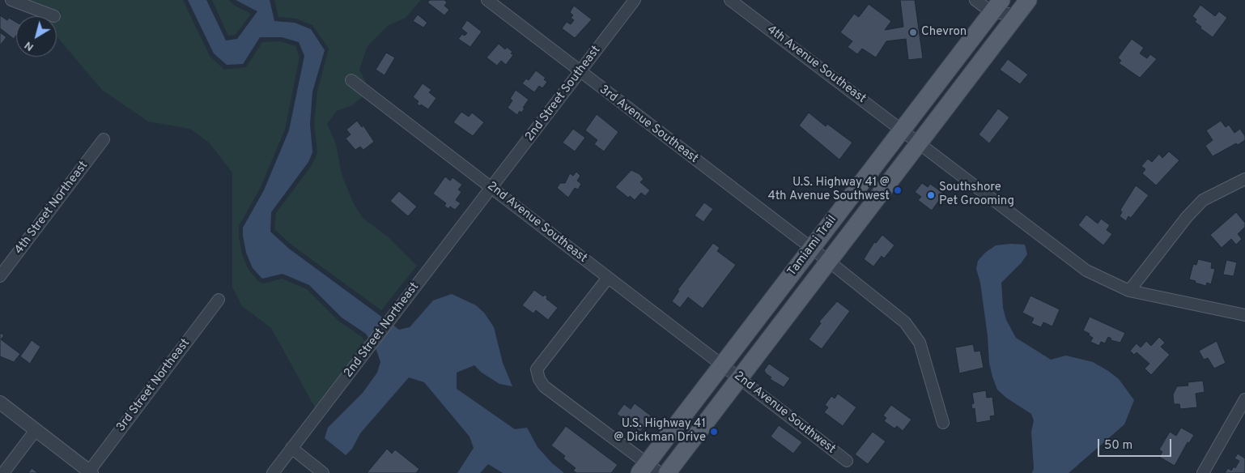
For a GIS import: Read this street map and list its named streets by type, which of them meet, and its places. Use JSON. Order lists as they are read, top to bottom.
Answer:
{
  "streets": {
    "main road": ["Tamiami Trail"],
    "street": [
      "4th Avenue Southeast",
      "2nd Street Southeast",
      "3rd Avenue Southeast",
      "4th Street Northeast",
      "2nd Avenue Southeast",
      "2nd Street Northeast",
      "3rd Street Northeast",
      "2nd Avenue Southwest"
    ]
  },
  "crossings": [
    ["4th Avenue Southeast", "Tamiami Trail"],
    ["2nd Street Southeast", "3rd Avenue Southeast"],
    ["2nd Street Southeast", "2nd Avenue Southeast"],
    ["2nd Street Southeast", "2nd Street Northeast"],
    ["3rd Avenue Southeast", "Tamiami Trail"],
    ["2nd Avenue Southeast", "Tamiami Trail"],
    ["2nd Avenue Southeast", "2nd Street Northeast"],
    ["2nd Avenue Southeast", "2nd Avenue Southwest"],
    ["Tamiami Trail", "2nd Avenue Southwest"]
  ],
  "places": [
    "Chevron",
    "U.S. Highway 41 @ 4th Avenue Southwest",
    "Southshore Pet Grooming",
    "U.S. Highway 41 @ Dickman Drive"
  ],
  "scale_bar": "50 m",
  "north": "bottom left"
}
